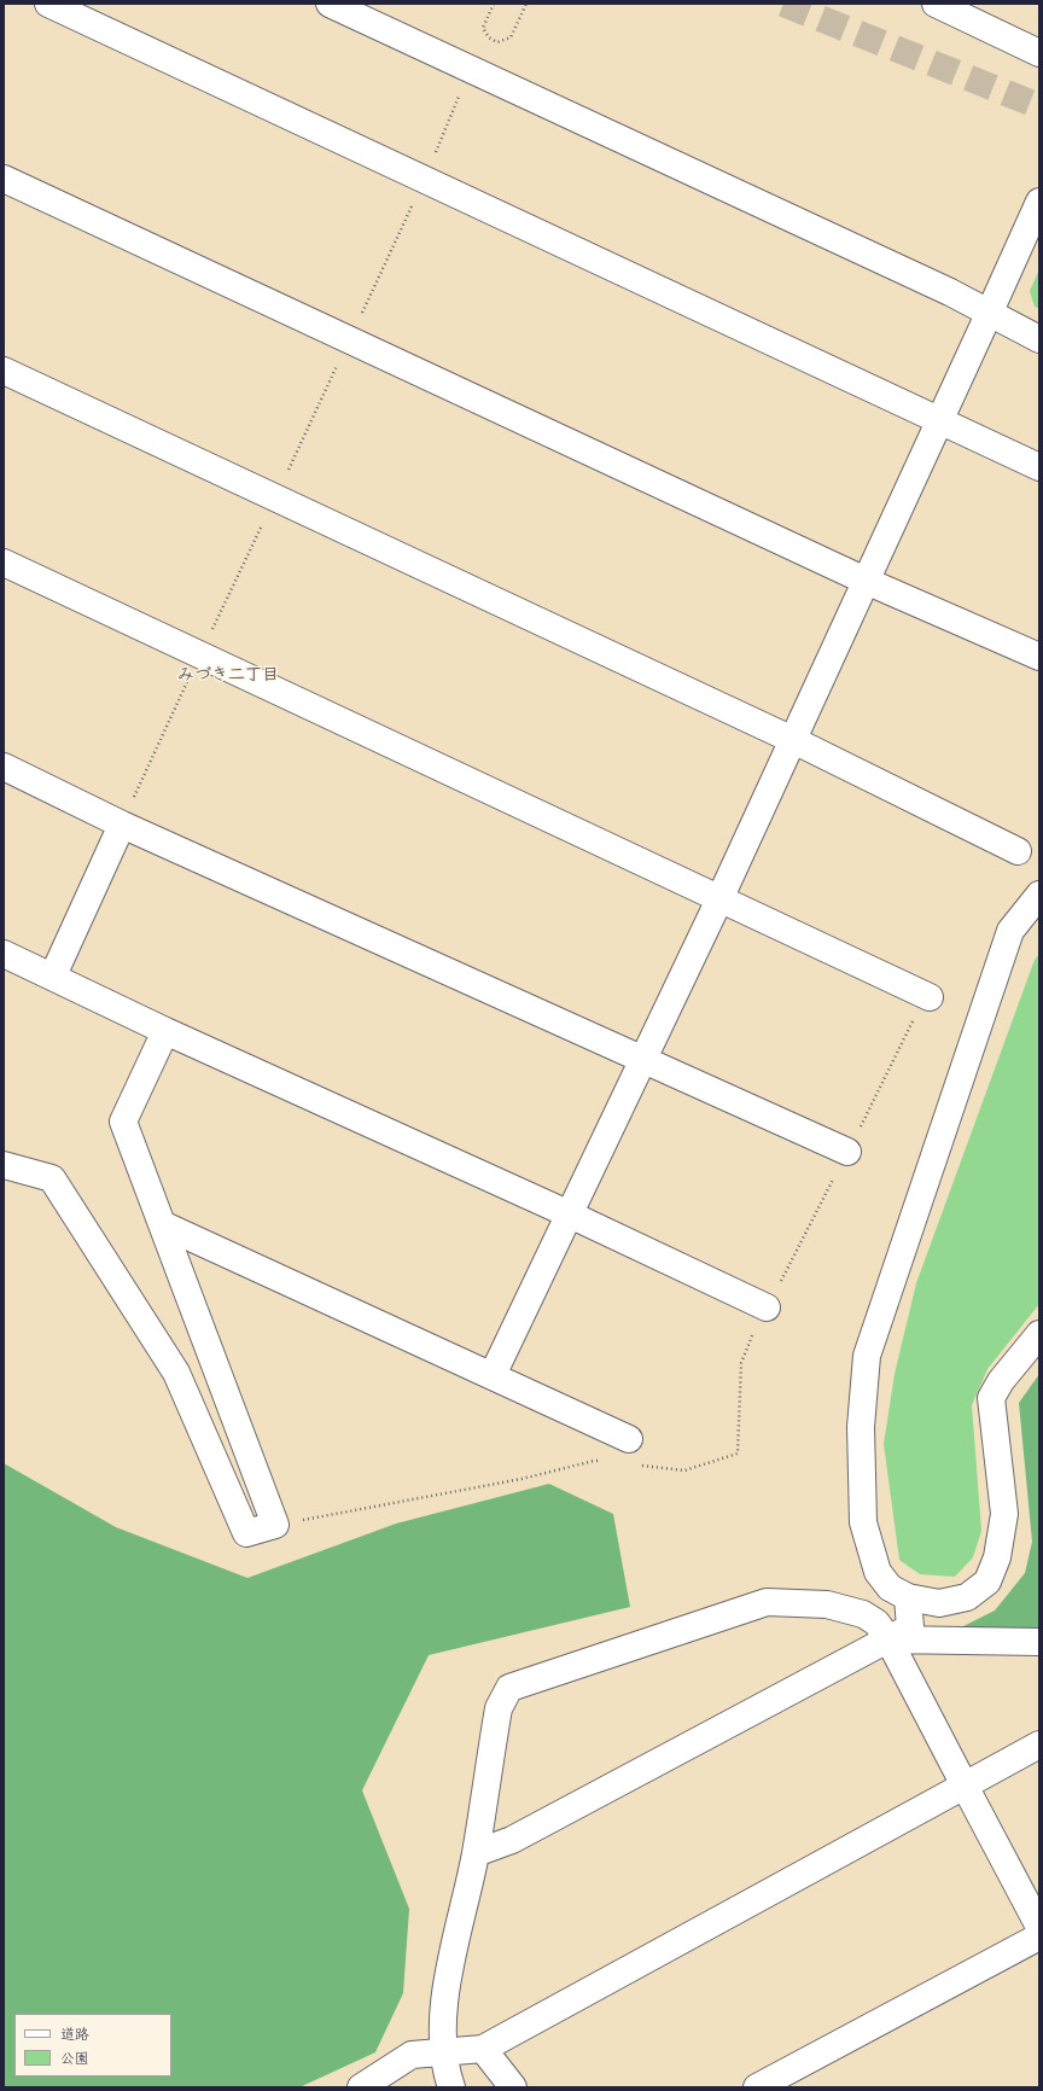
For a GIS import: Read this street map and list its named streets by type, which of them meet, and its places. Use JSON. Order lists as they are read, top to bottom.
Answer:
{
  "districts": ["みづき二丁目"],
  "legend": ["道路", "公園"]
}
